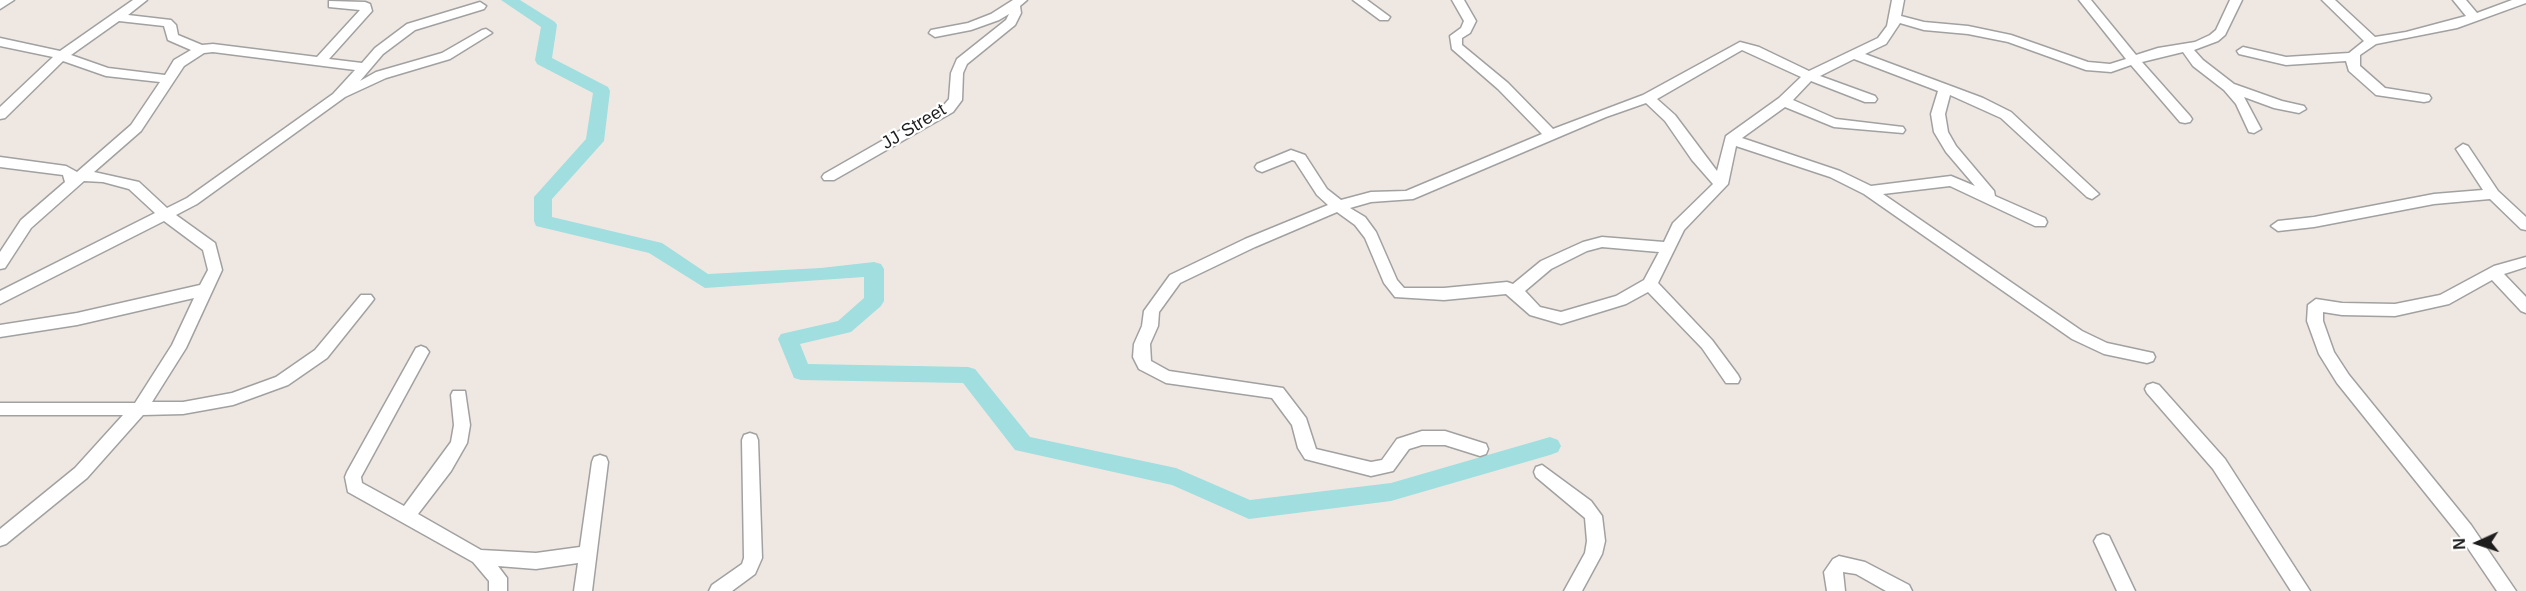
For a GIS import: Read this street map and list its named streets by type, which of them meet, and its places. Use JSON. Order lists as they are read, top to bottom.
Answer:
{
  "streets": {
    "street": ["JJ Street"]
  },
  "north": "left"
}
